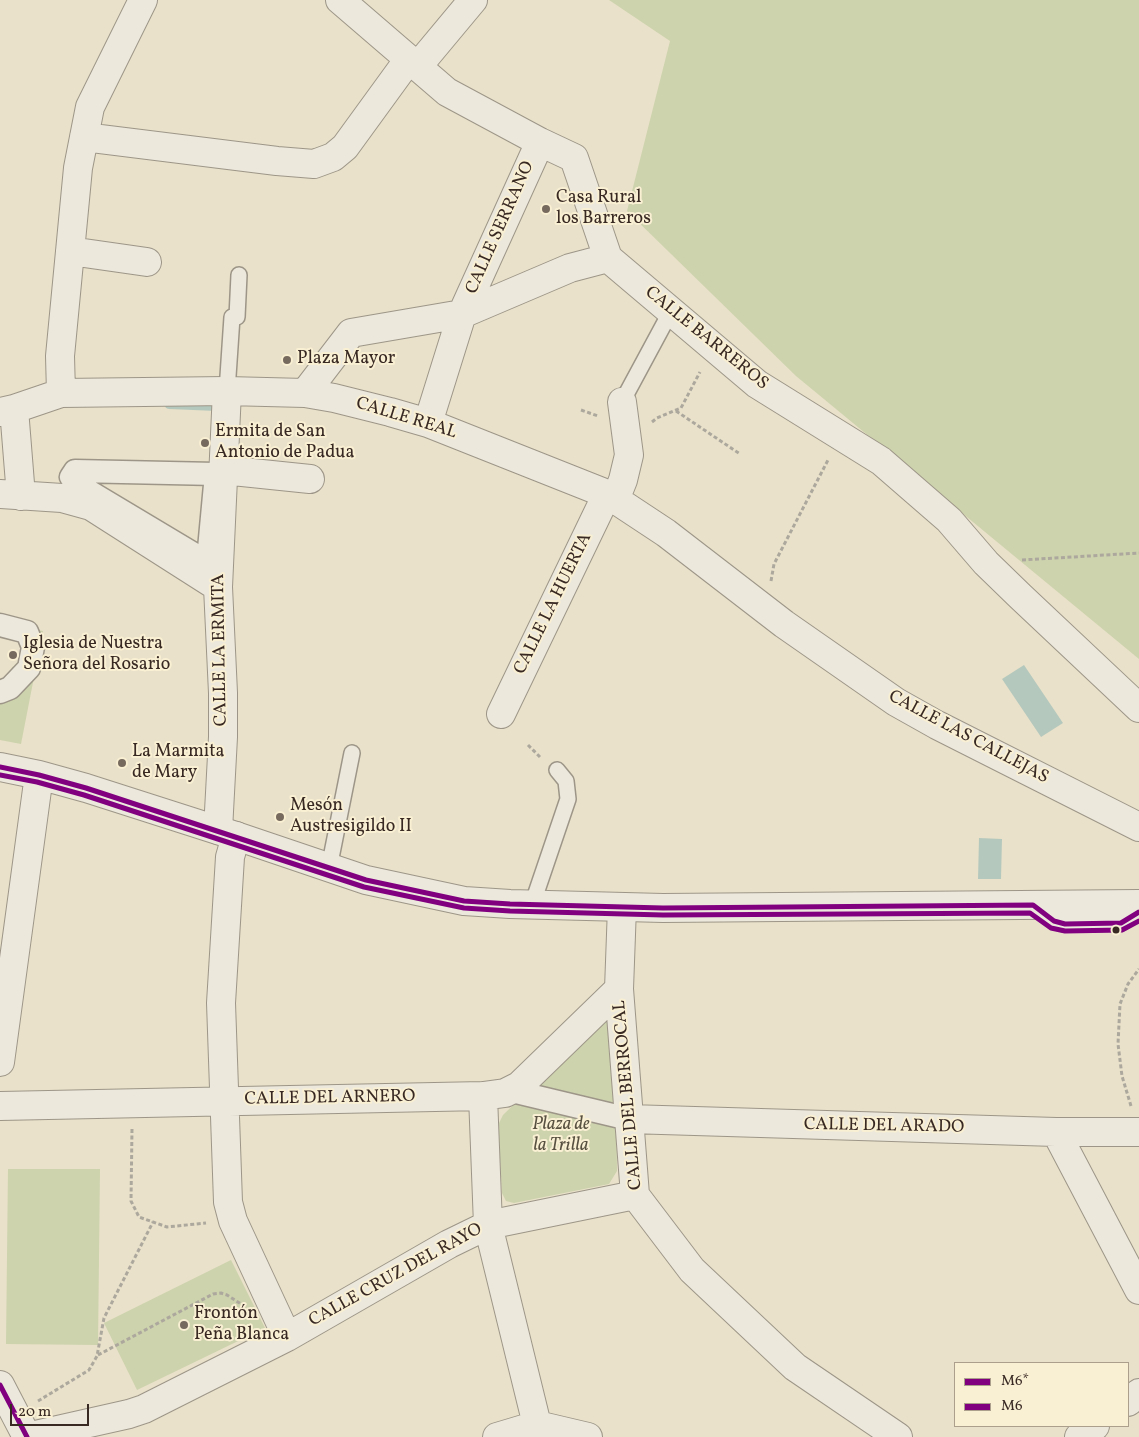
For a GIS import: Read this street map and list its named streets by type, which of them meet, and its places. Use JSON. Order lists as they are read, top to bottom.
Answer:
{
  "streets": {
    "street": [
      "CALLE SERRANO",
      "CALLE BARREROS",
      "CALLE REAL",
      "CALLE LA HUERTA",
      "CALLE LA ERMITA",
      "CALLE LAS CALLEJAS",
      "CALLE DEL BERROCAL",
      "CALLE DEL ARNERO",
      "CALLE DEL ARADO",
      "CALLE CRUZ DEL RAYO"
    ]
  },
  "crossings": [
    ["CALLE SERRANO", "CALLE BARREROS"],
    ["CALLE SERRANO", "CALLE REAL"],
    ["CALLE REAL", "CALLE LA HUERTA"],
    ["CALLE REAL", "CALLE LA ERMITA"],
    ["CALLE REAL", "CALLE LAS CALLEJAS"],
    ["CALLE LA ERMITA", "CALLE DEL ARNERO"],
    ["CALLE LA ERMITA", "CALLE CRUZ DEL RAYO"],
    ["CALLE DEL BERROCAL", "CALLE DEL ARADO"],
    ["CALLE DEL BERROCAL", "CALLE CRUZ DEL RAYO"]
  ],
  "parks": ["Plaza de la Trilla"],
  "places": [
    "Casa Rural los Barreros",
    "Plaza Mayor",
    "Ermita de San Antonio de Padua",
    "Iglesia de Nuestra Señora del Rosario",
    "La Marmita de Mary",
    "Mesón Austresigildo II",
    "Frontón Peña Blanca"
  ],
  "lines": ["transit line M6*", "transit line M6"],
  "legend": ["M6*", "M6"],
  "scale_bar": "20 m"
}
